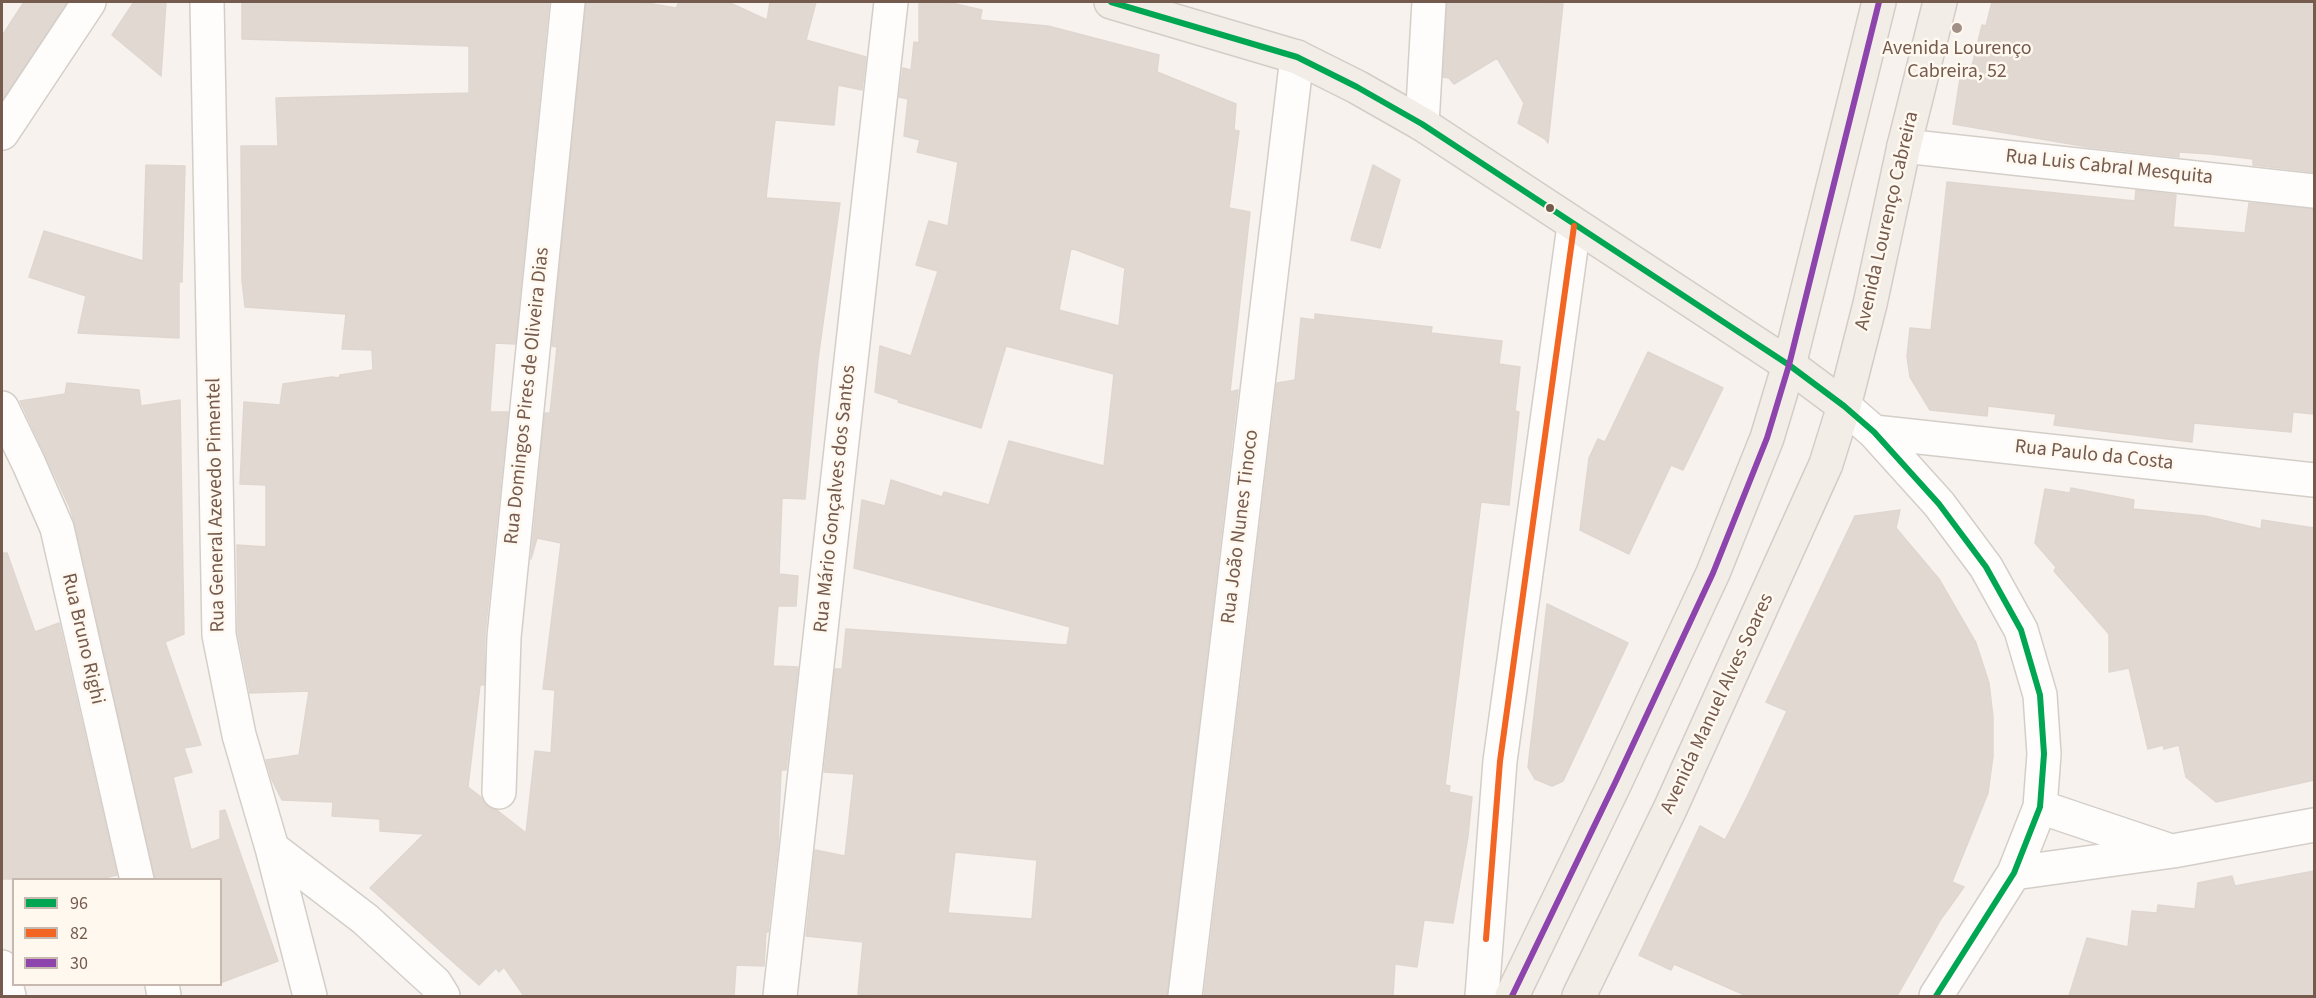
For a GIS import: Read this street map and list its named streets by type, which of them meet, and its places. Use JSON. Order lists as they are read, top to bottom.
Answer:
{
  "streets": {
    "main road": ["Avenida Lourenço Cabreira", "Avenida Manuel Alves Soares"],
    "street": [
      "Rua Luis Cabral Mesquita",
      "Rua Domingos Pires de Oliveira Dias",
      "Rua Paulo da Costa",
      "Rua Mário Gonçalves dos Santos",
      "Rua General Azevedo Pimentel",
      "Rua João Nunes Tinoco",
      "Rua Bruno Righi"
    ]
  },
  "crossings": [
    ["Rua Luis Cabral Mesquita", "Avenida Lourenço Cabreira"],
    ["Avenida Lourenço Cabreira", "Avenida Manuel Alves Soares"]
  ],
  "places": ["Avenida Lourenço Cabreira, 52"],
  "lines": ["transit line 96", "transit line 30", "transit line 82"],
  "legend": ["96", "82", "30"]
}
